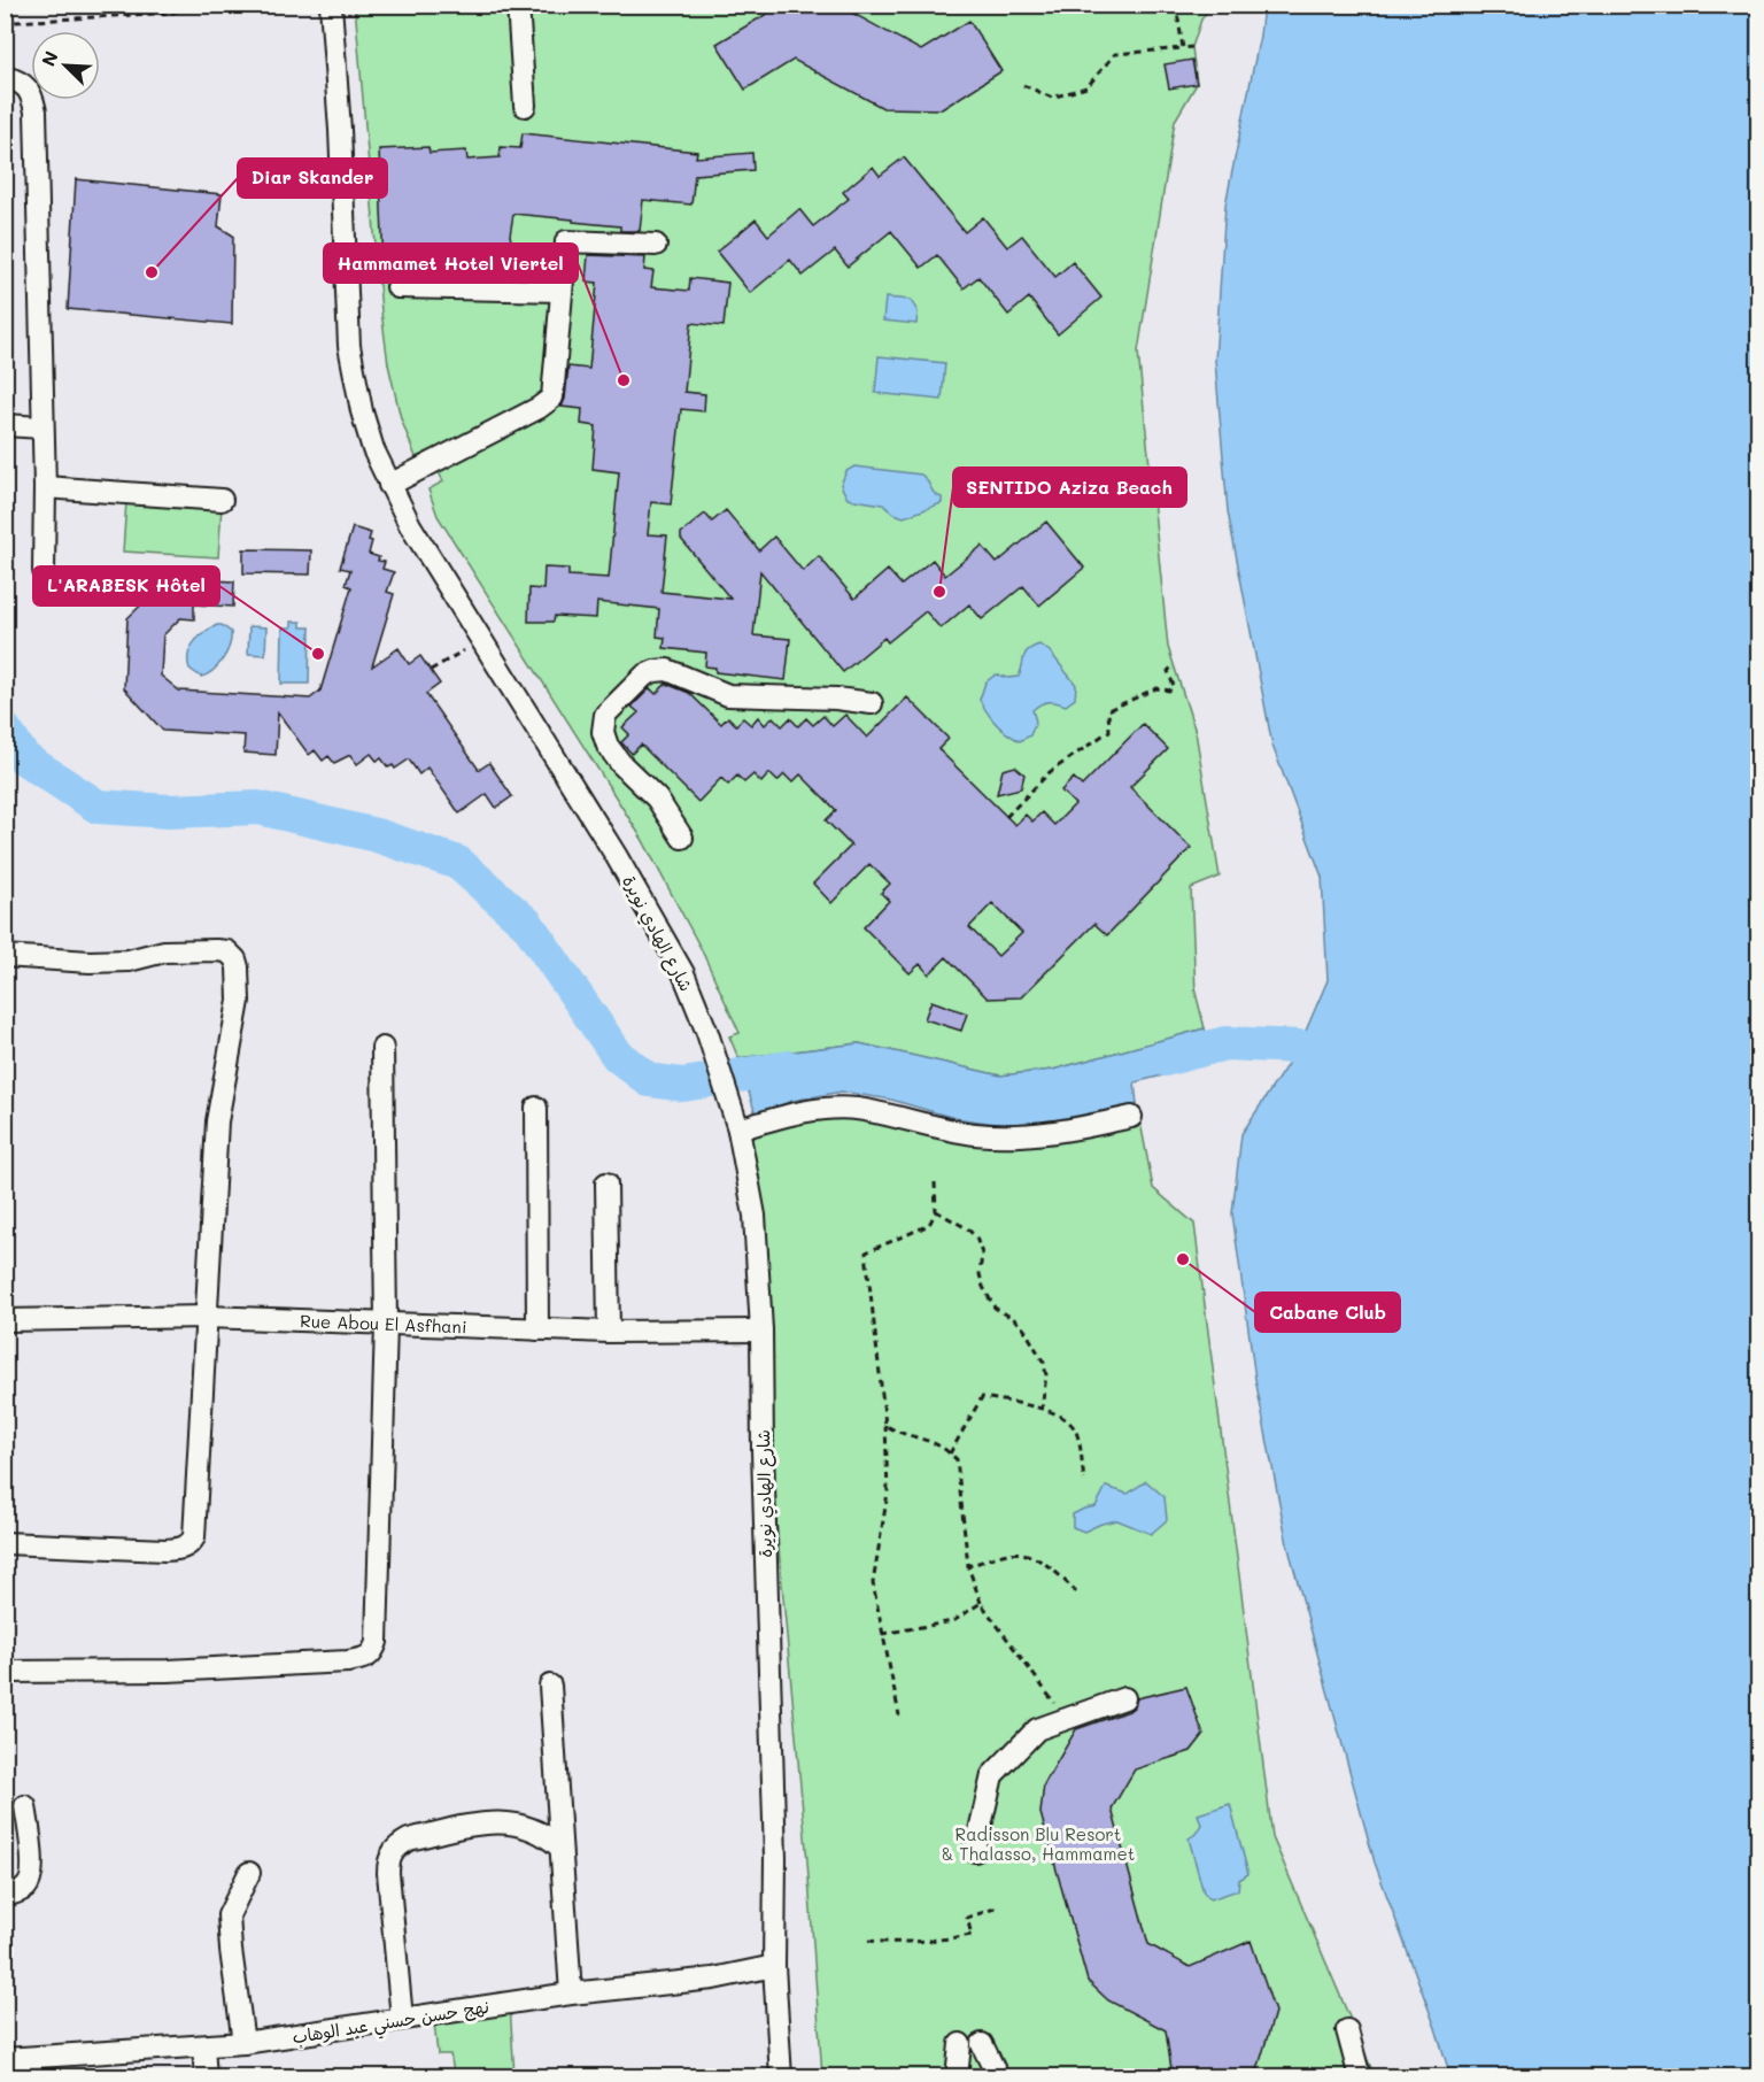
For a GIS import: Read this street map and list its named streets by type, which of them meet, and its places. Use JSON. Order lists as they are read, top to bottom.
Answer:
{
  "streets": {
    "street": ["شارع الهادي نويرة", "Rue Abou El Asfhani", "نهج حسن حسني عبد الوهاب"]
  },
  "crossings": [
    ["شارع الهادي نويرة", "Rue Abou El Asfhani"],
    ["شارع الهادي نويرة", "نهج حسن حسني عبد الوهاب"]
  ],
  "parks": ["Radisson Blu Resort & Thalasso, Hammamet"],
  "places": [
    "Diar Skander",
    "Hammamet Hotel Viertel",
    "SENTIDO Aziza Beach",
    "L'ARABESK Hôtel",
    "Cabane Club"
  ],
  "north": "top left"
}
